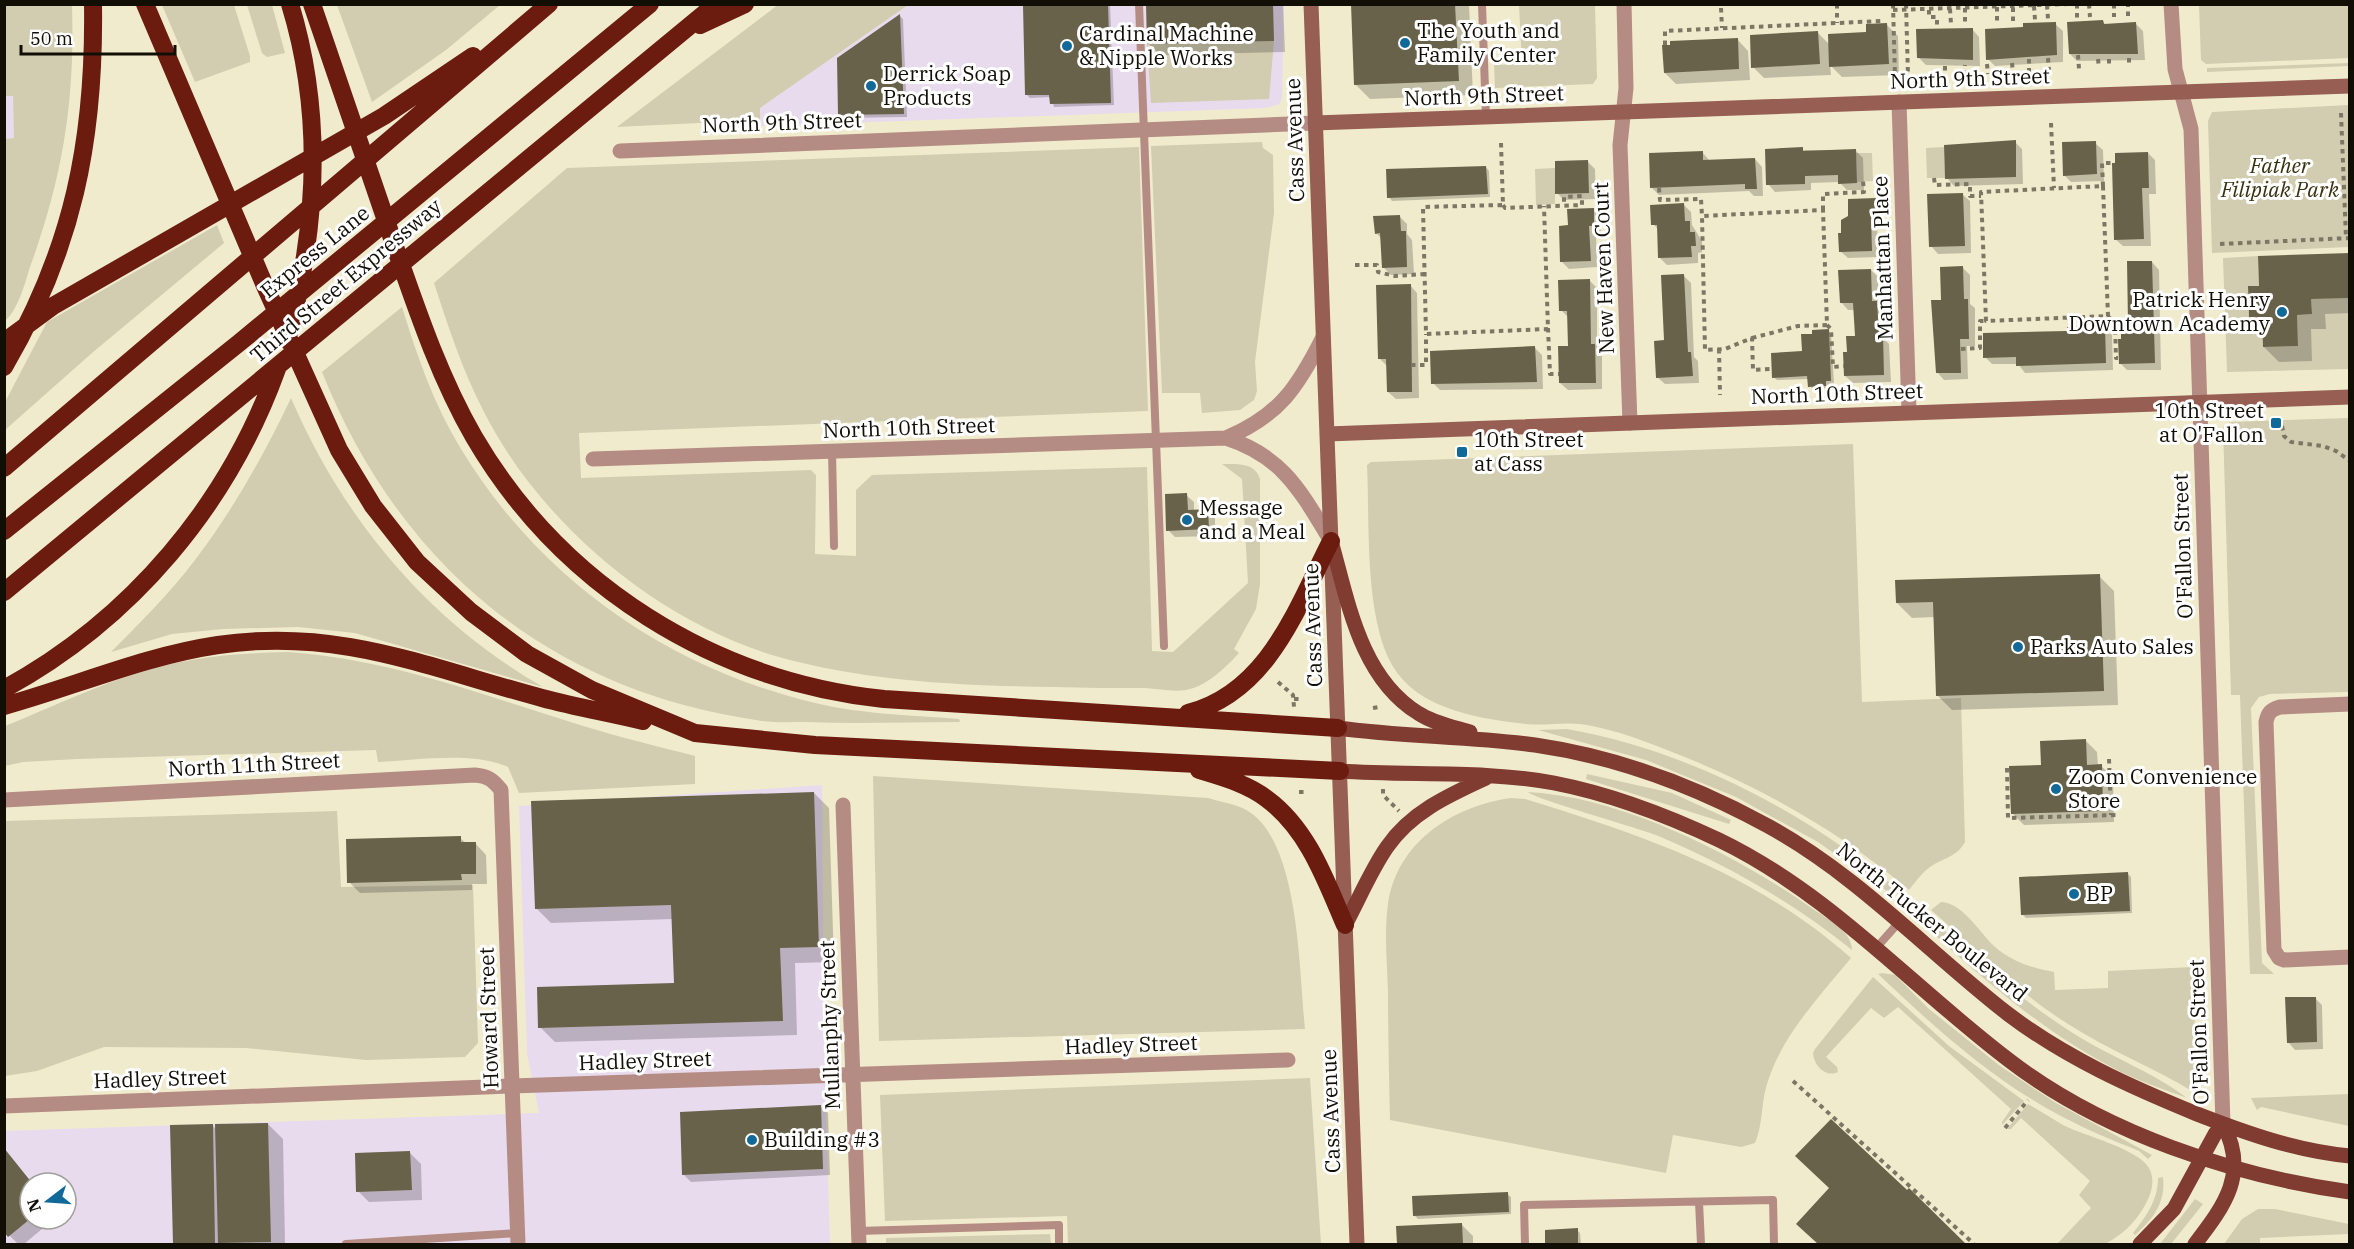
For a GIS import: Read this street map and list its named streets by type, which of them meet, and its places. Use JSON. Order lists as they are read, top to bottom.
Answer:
{
  "streets": {
    "highway": ["Express Lane", "Third Street Expressway"],
    "main road": ["North Tucker Boulevard"],
    "street": [
      "North 9th Street",
      "Cass Avenue",
      "Manhattan Place",
      "New Haven Court",
      "North 10th Street",
      "O'Fallon Street",
      "North 11th Street",
      "Howard Street",
      "Mullanphy Street",
      "Hadley Street"
    ]
  },
  "crossings": [
    ["North 9th Street", "Cass Avenue"],
    ["North 9th Street", "Manhattan Place"],
    ["North 9th Street", "New Haven Court"],
    ["North 9th Street", "O'Fallon Street"],
    ["Cass Avenue", "North 10th Street"],
    ["Cass Avenue", "North Tucker Boulevard"],
    ["Manhattan Place", "North 10th Street"],
    ["New Haven Court", "North 10th Street"],
    ["North 10th Street", "O'Fallon Street"],
    ["O'Fallon Street", "North Tucker Boulevard"],
    ["North 11th Street", "Howard Street"],
    ["Howard Street", "Hadley Street"],
    ["Mullanphy Street", "Hadley Street"]
  ],
  "parks": ["Father Filipiak Park"],
  "places": {
    "other": [
      "The Youth and Family Center",
      "Cardinal Machine & Nipple Works",
      "Derrick Soap Products",
      "Patrick Henry Downtown Academy",
      "Message and a Meal",
      "Parks Auto Sales",
      "Zoom Convenience Store",
      "BP",
      "Building #3"
    ],
    "transit": ["10th Street at O'Fallon", "10th Street at Cass"]
  },
  "scale_bar": "50 m",
  "north": "left"
}
